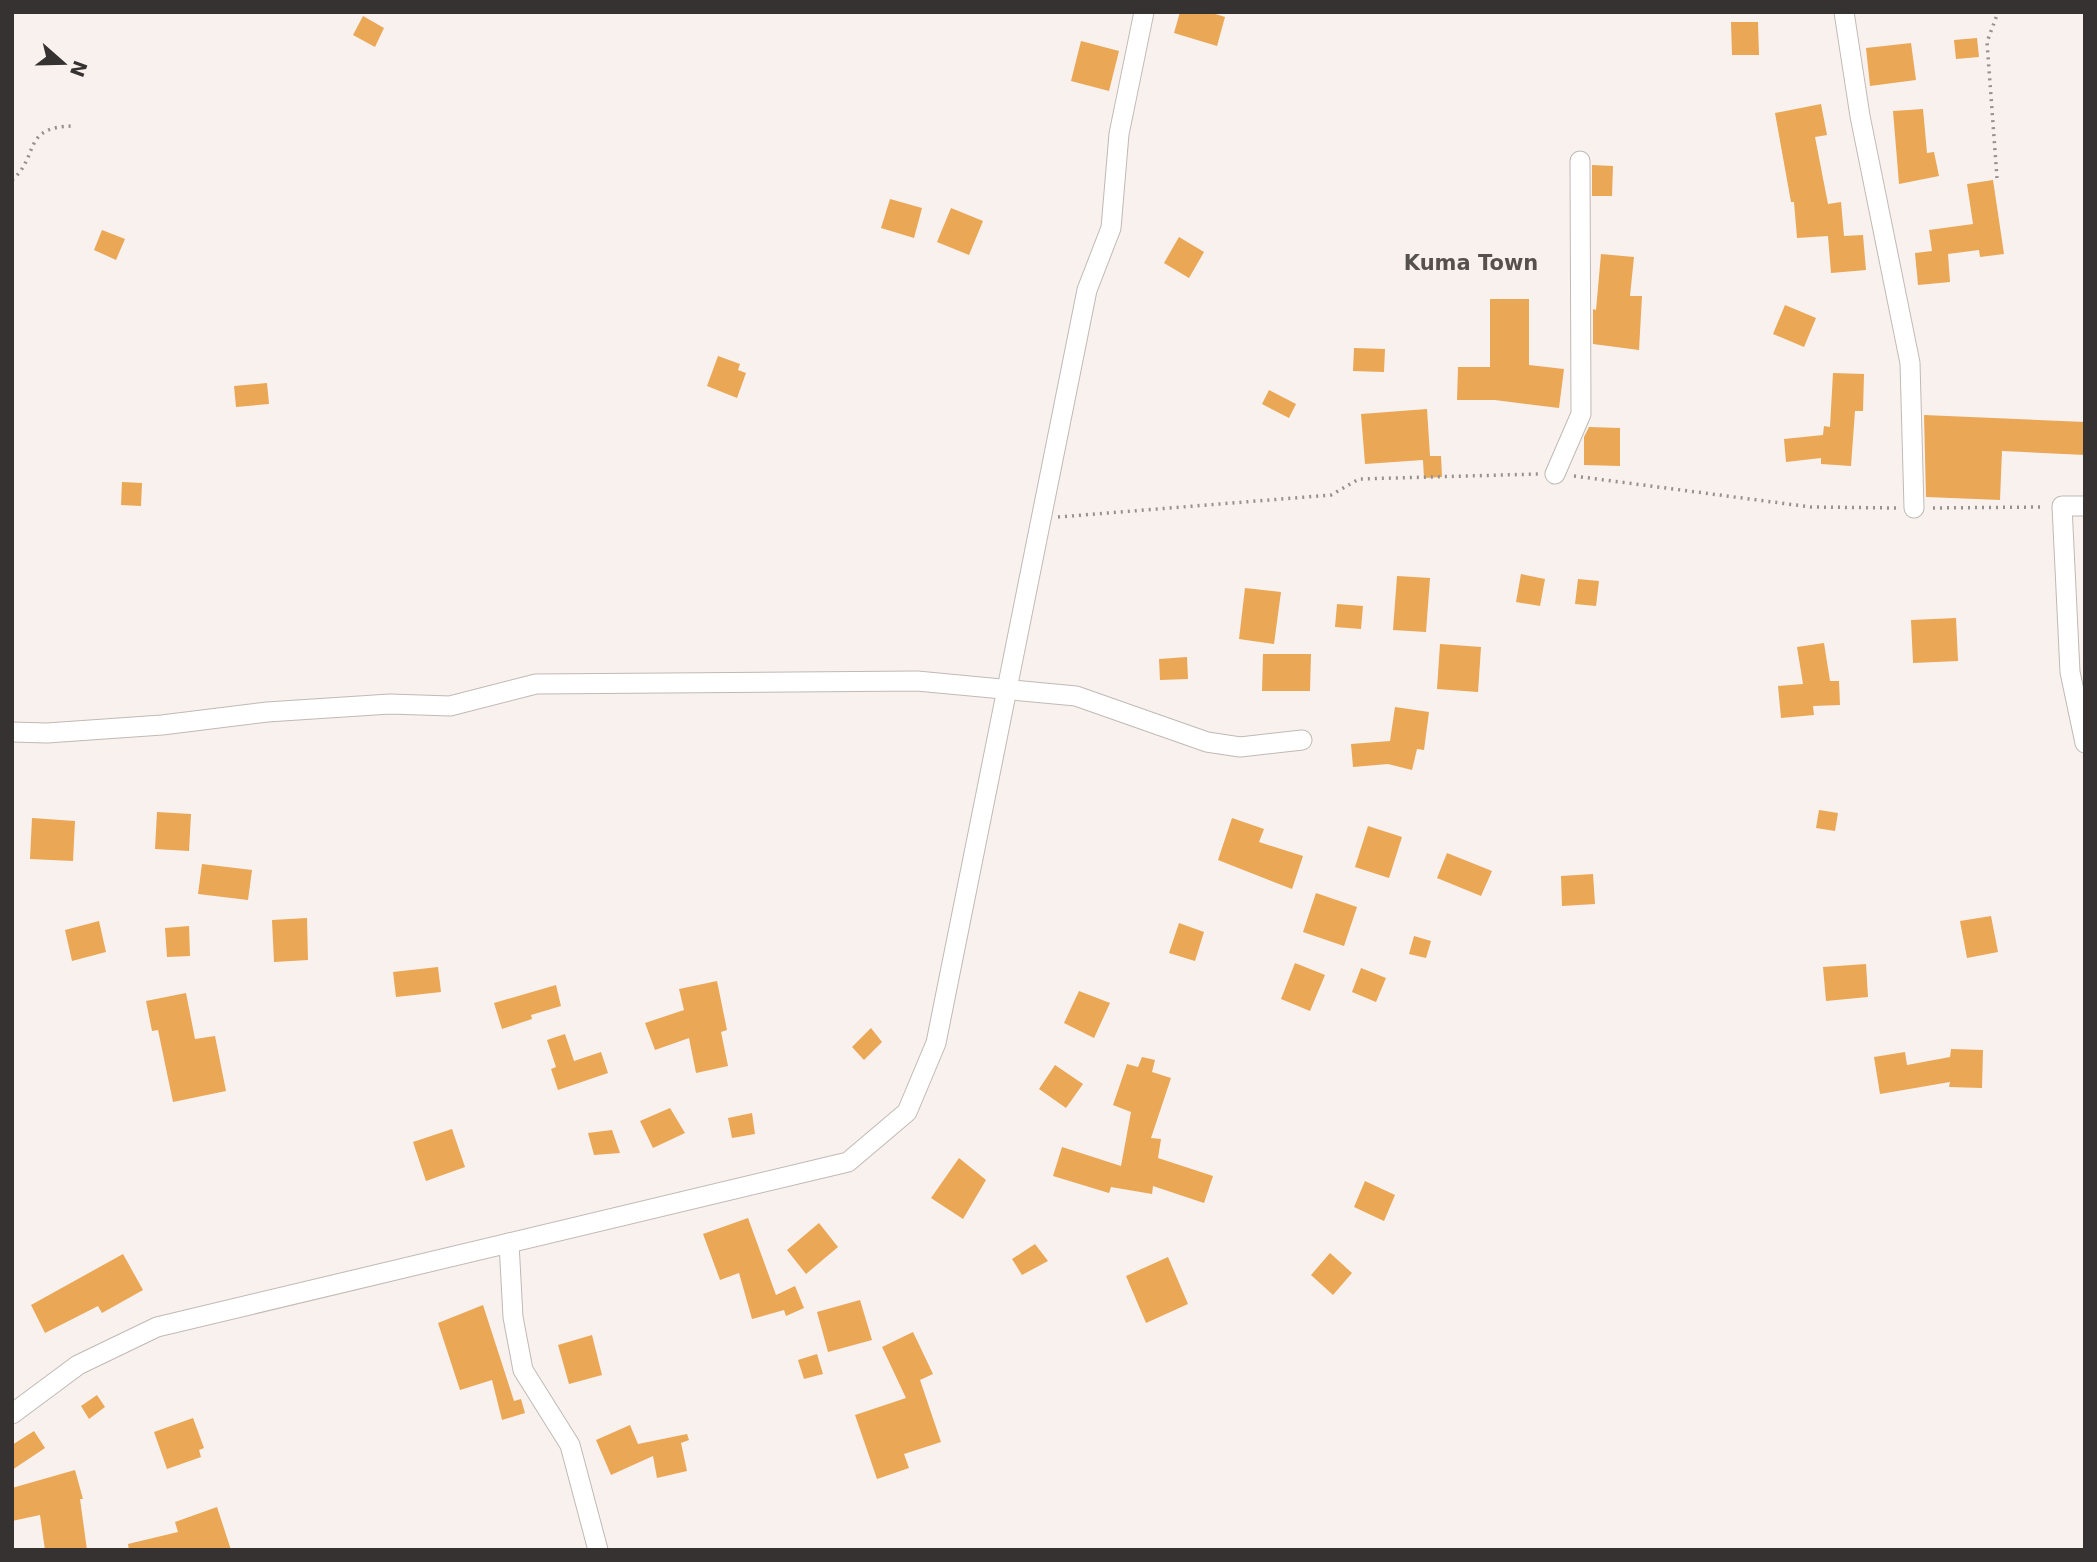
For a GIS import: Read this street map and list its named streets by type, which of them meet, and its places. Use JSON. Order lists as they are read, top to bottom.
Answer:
{
  "districts": ["Kuma Town"],
  "north": "right"
}
